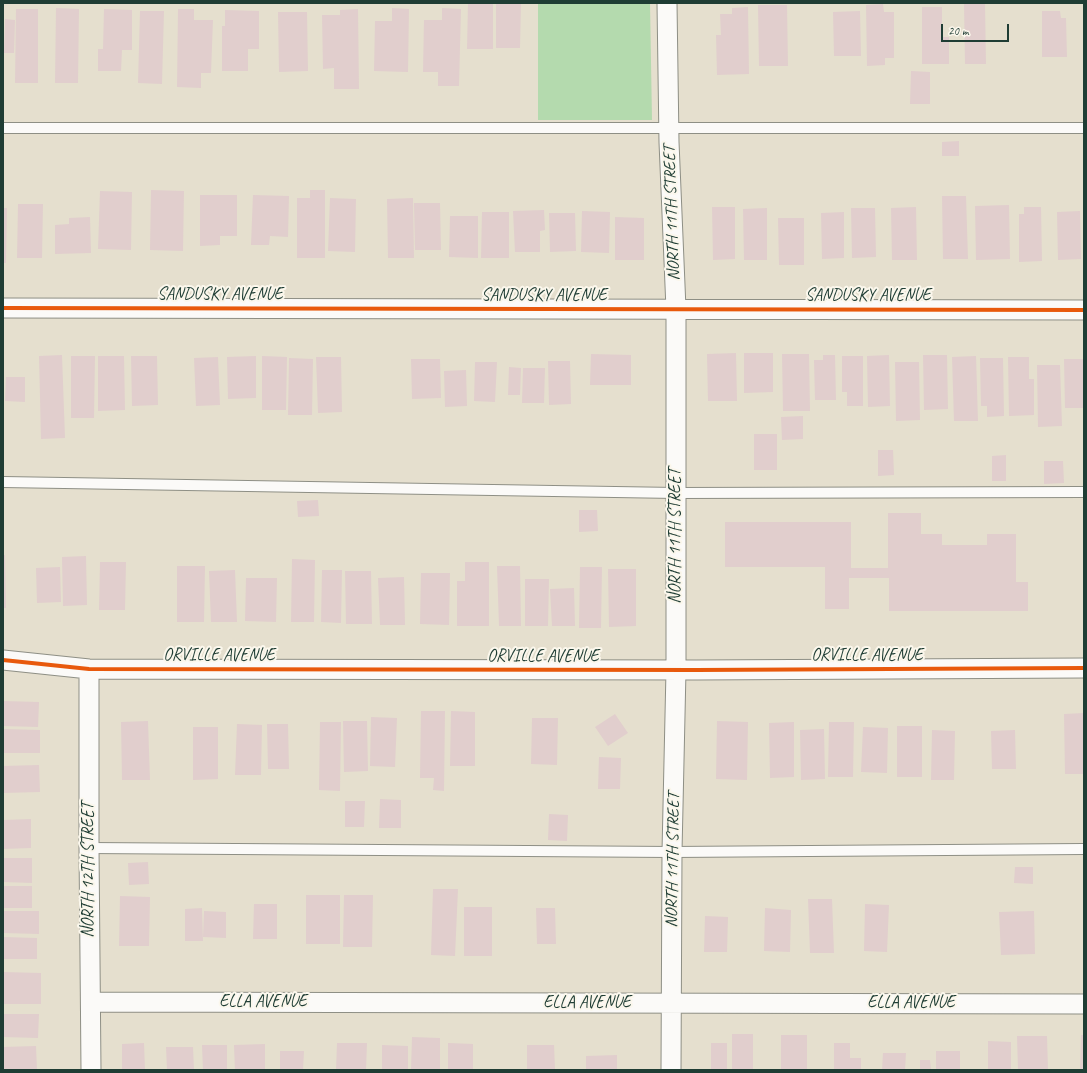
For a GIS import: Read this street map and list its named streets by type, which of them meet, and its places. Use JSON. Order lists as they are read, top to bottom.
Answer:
{
  "streets": {
    "street": [
      "NORTH 11TH STREET",
      "SANDUSKY AVENUE",
      "ORVILLE AVENUE",
      "NORTH 12TH STREET",
      "ELLA AVENUE"
    ]
  },
  "crossings": [
    ["NORTH 11TH STREET", "SANDUSKY AVENUE"],
    ["NORTH 11TH STREET", "ORVILLE AVENUE"],
    ["NORTH 11TH STREET", "ELLA AVENUE"],
    ["ORVILLE AVENUE", "NORTH 12TH STREET"],
    ["NORTH 12TH STREET", "ELLA AVENUE"]
  ],
  "scale_bar": "20 m"
}
